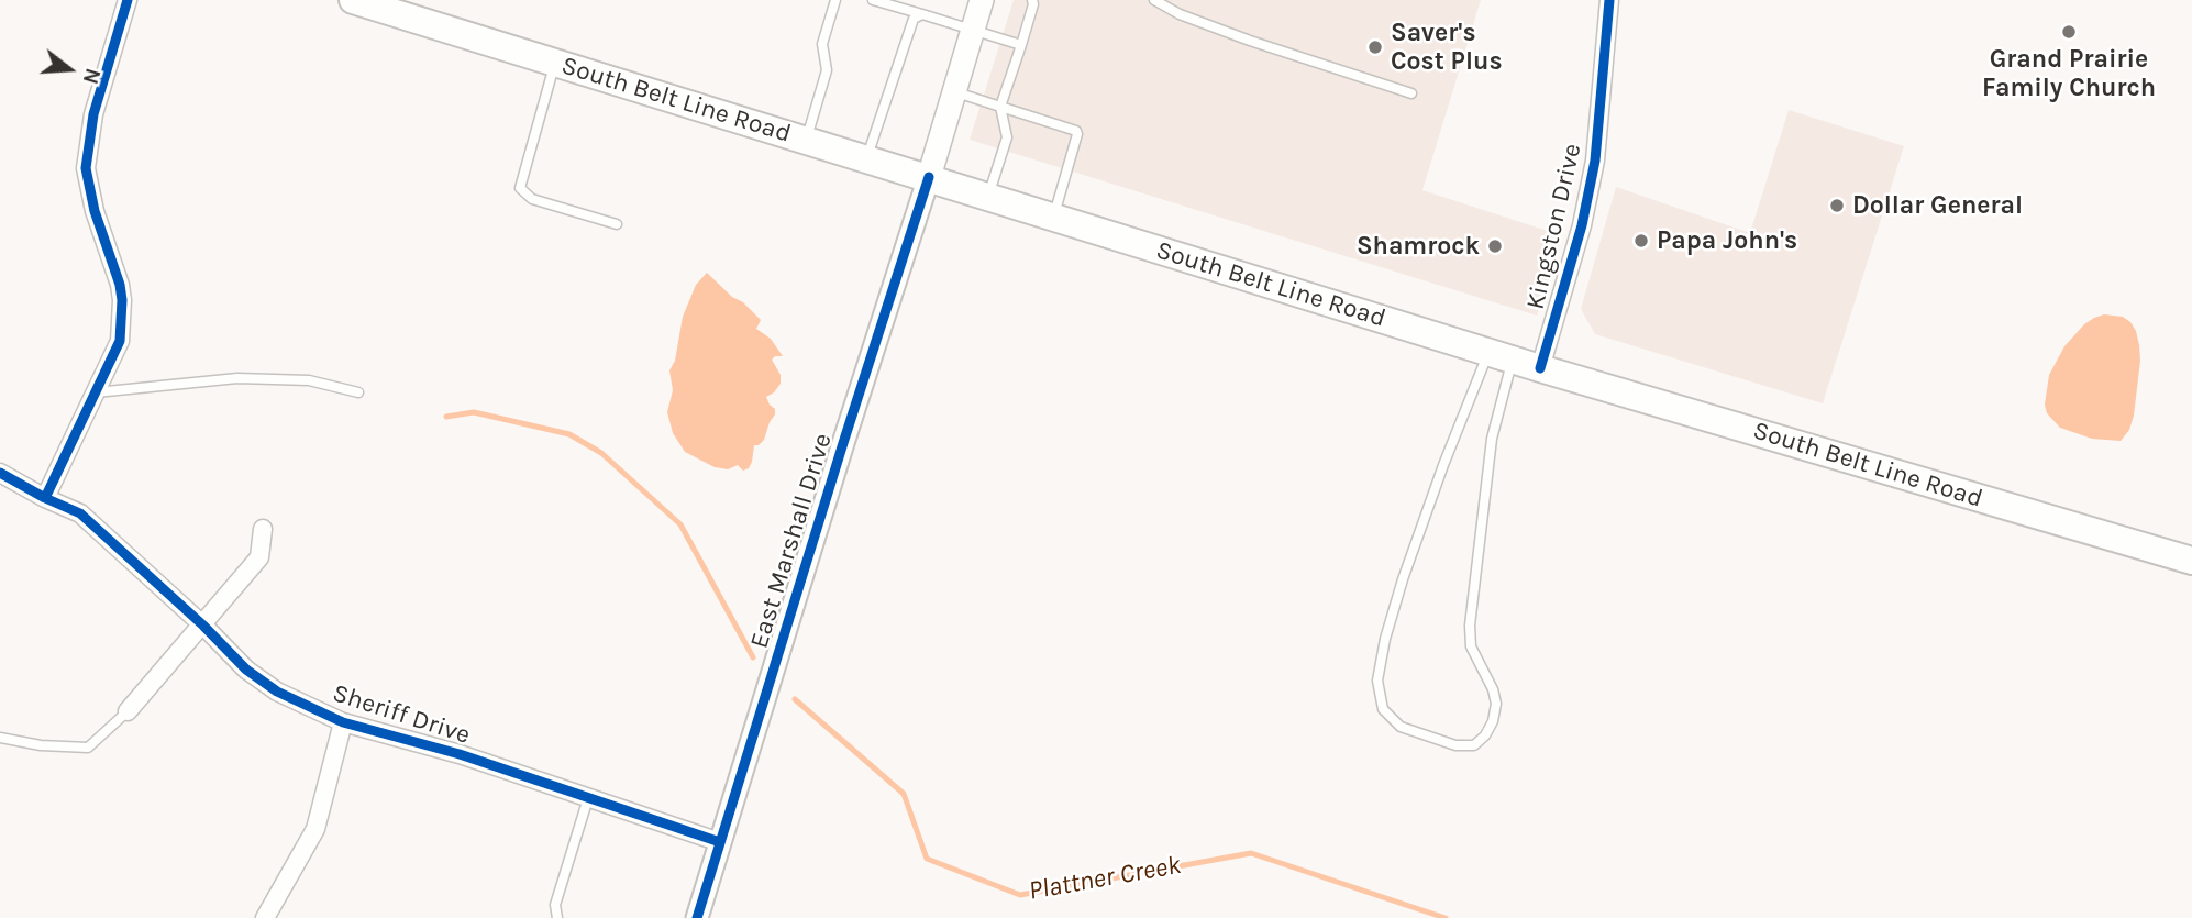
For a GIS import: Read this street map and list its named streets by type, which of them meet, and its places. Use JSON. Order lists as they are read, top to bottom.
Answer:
{
  "streets": {
    "main road": ["South Belt Line Road", "East Marshall Drive"],
    "street": ["Kingston Drive", "Sheriff Drive"]
  },
  "crossings": [
    ["South Belt Line Road", "Kingston Drive"],
    ["South Belt Line Road", "East Marshall Drive"],
    ["East Marshall Drive", "Sheriff Drive"]
  ],
  "water": ["Plattner Creek"],
  "places": [
    "Grand Prairie Family Church",
    "Saver's Cost Plus",
    "Dollar General",
    "Papa John's",
    "Shamrock"
  ],
  "north": "right"
}
